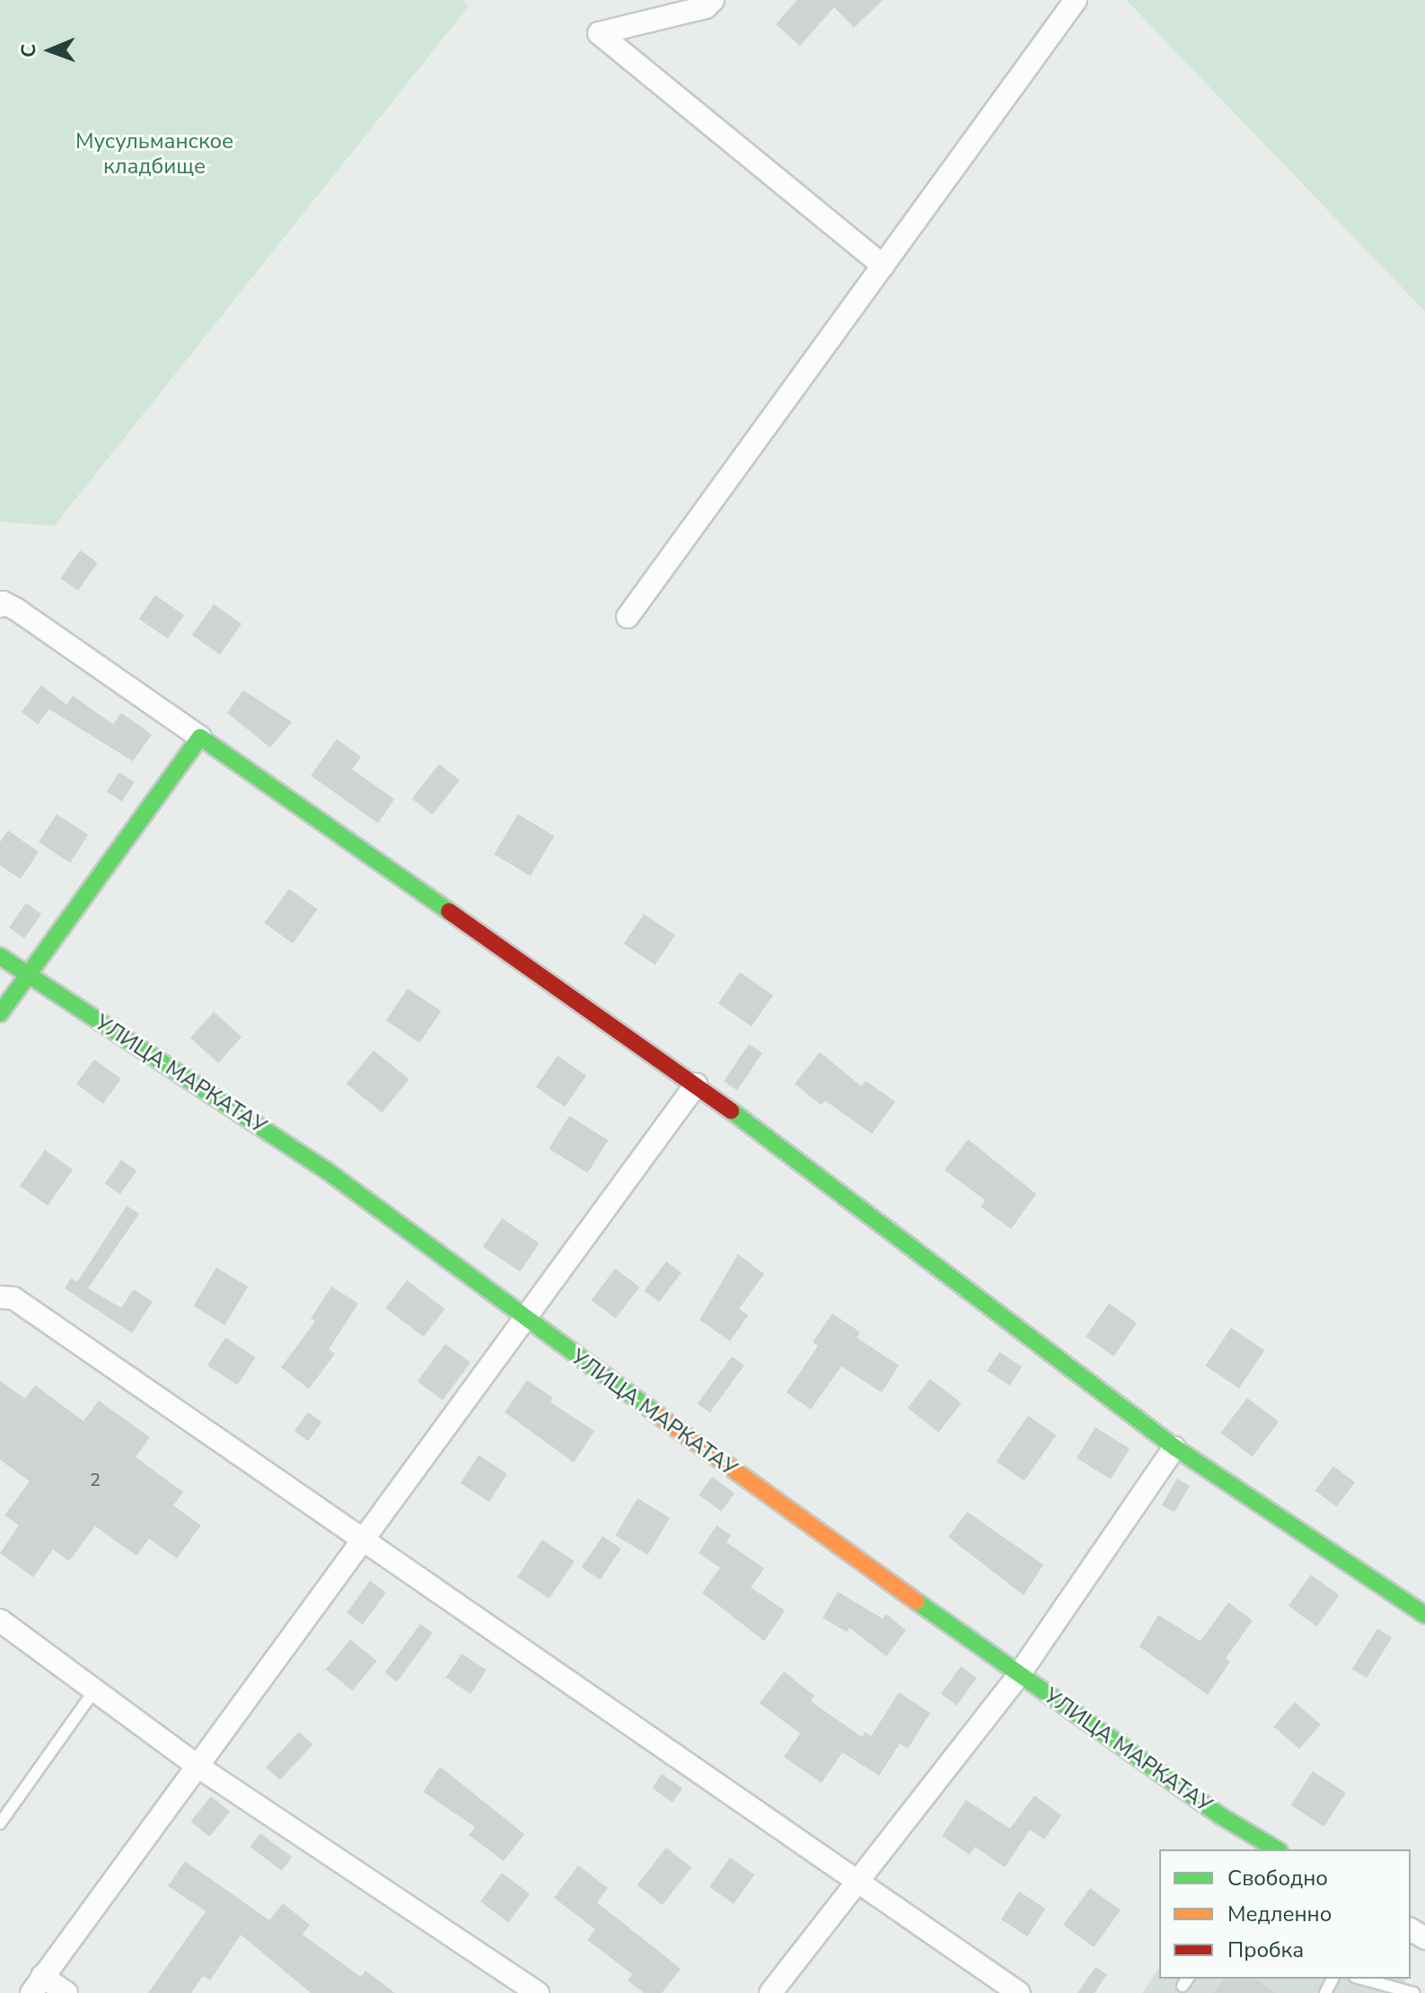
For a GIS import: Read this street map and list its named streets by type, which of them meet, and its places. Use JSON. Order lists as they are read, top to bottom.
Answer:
{
  "streets": {
    "street": ["УЛИЦА МАРКАТАУ"]
  },
  "parks": ["Мусульманское кладбище"],
  "house_numbers": ["2"],
  "legend": ["Свободно", "Медленно", "Пробка"],
  "north": "left"
}
